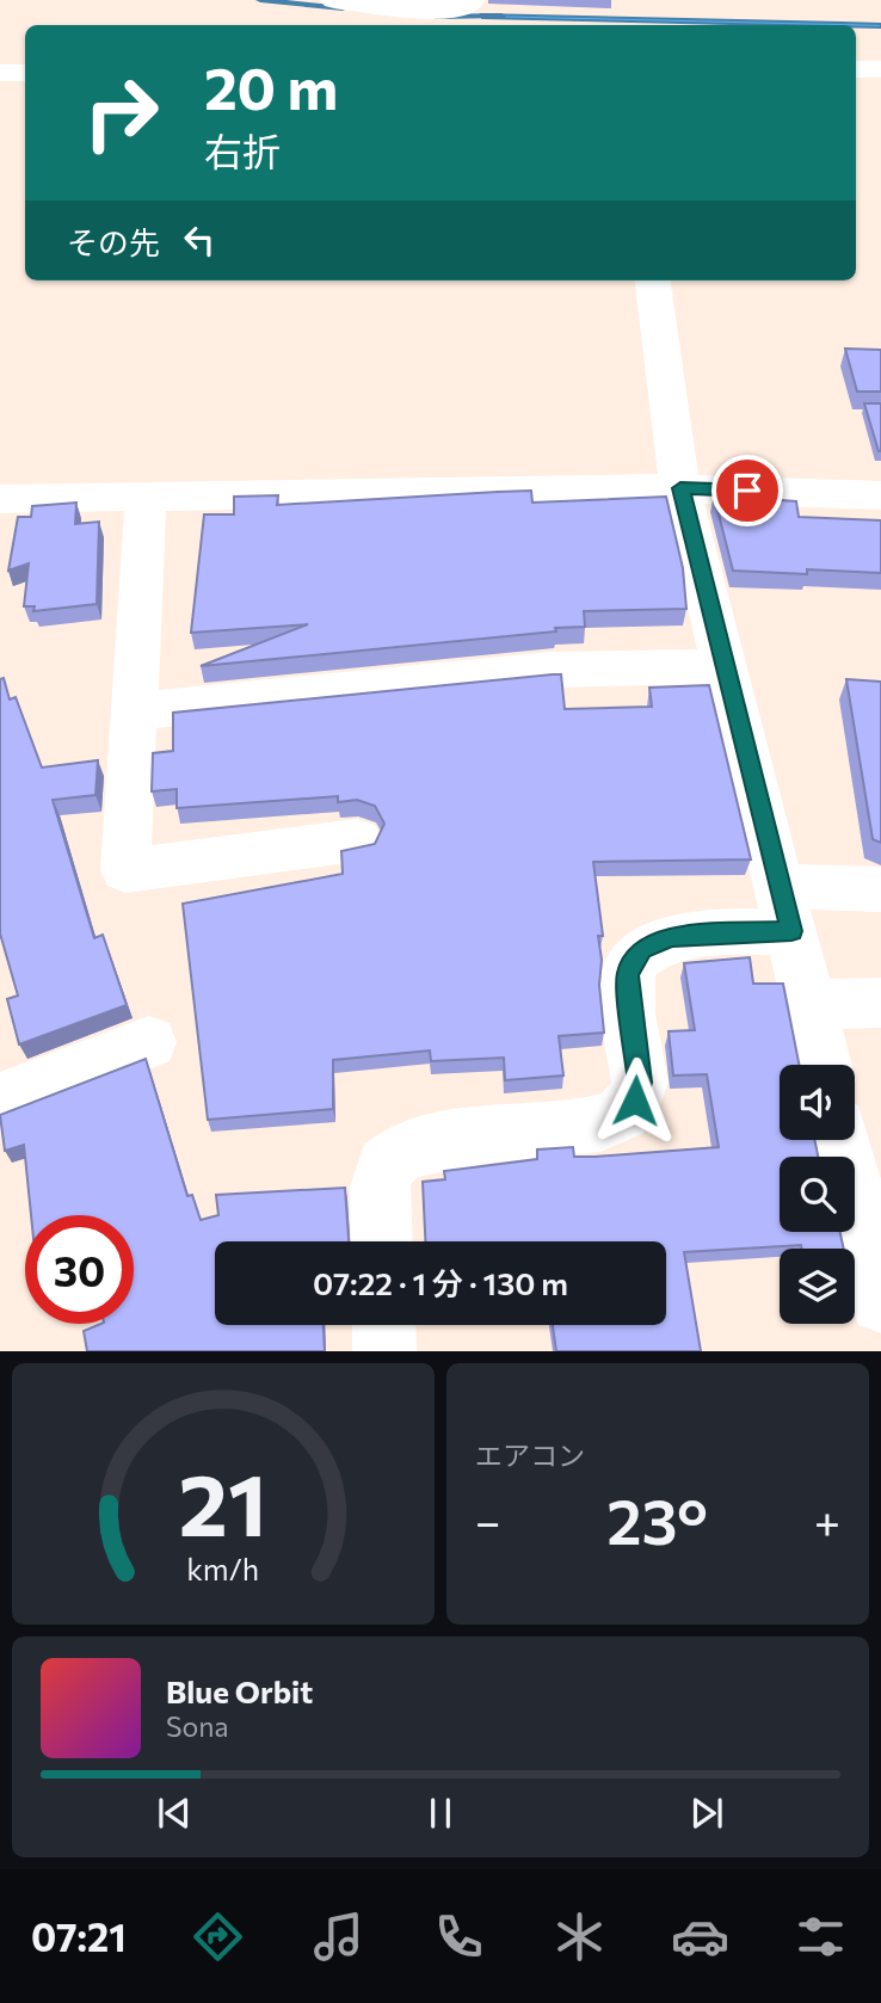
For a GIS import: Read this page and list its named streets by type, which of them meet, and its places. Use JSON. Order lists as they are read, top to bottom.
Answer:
{
  "page": {
    "turn": ["20 m", "右折"],
    "then": "その先",
    "limit": "30",
    "trip": "07:22 · 1 分 · 130 m",
    "tile": "エアコン",
    "heat": ["−", "23°", "+"],
    "song": ["Blue Orbit", "Sona"],
    "tabs": "07:21",
    "gauge": ["21", "km/h"]
  }
}
